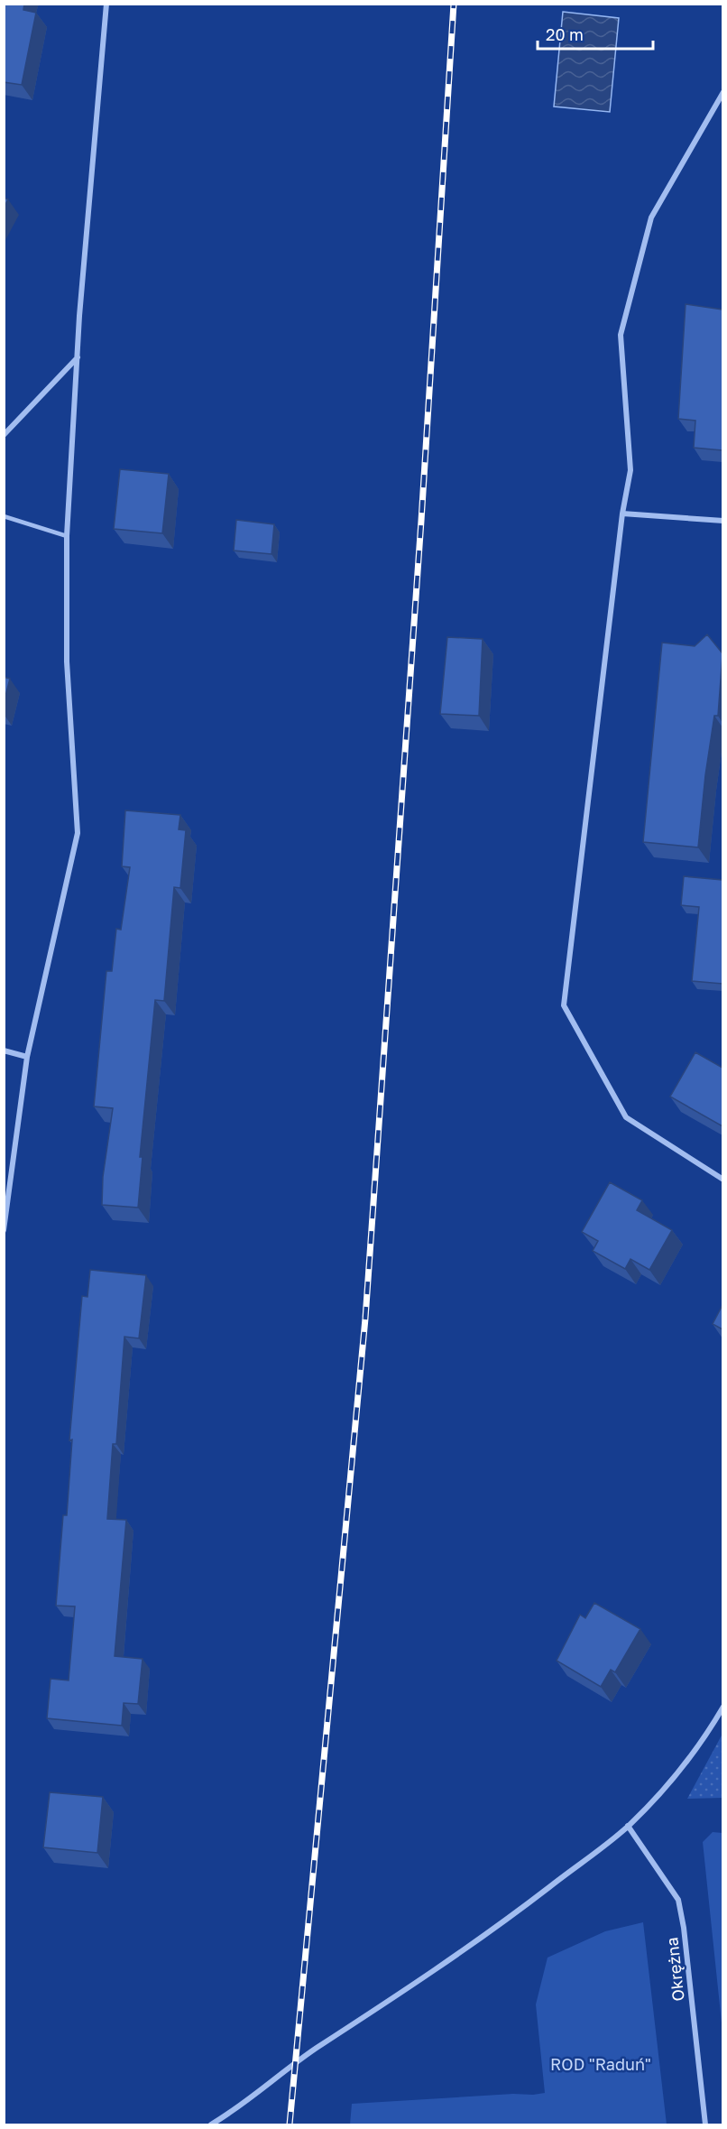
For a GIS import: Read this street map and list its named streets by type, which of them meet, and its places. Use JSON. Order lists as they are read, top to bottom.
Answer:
{
  "streets": {
    "street": ["Okrężna"]
  },
  "parks": ["ROD \"Raduń\""],
  "scale_bar": "20 m"
}
